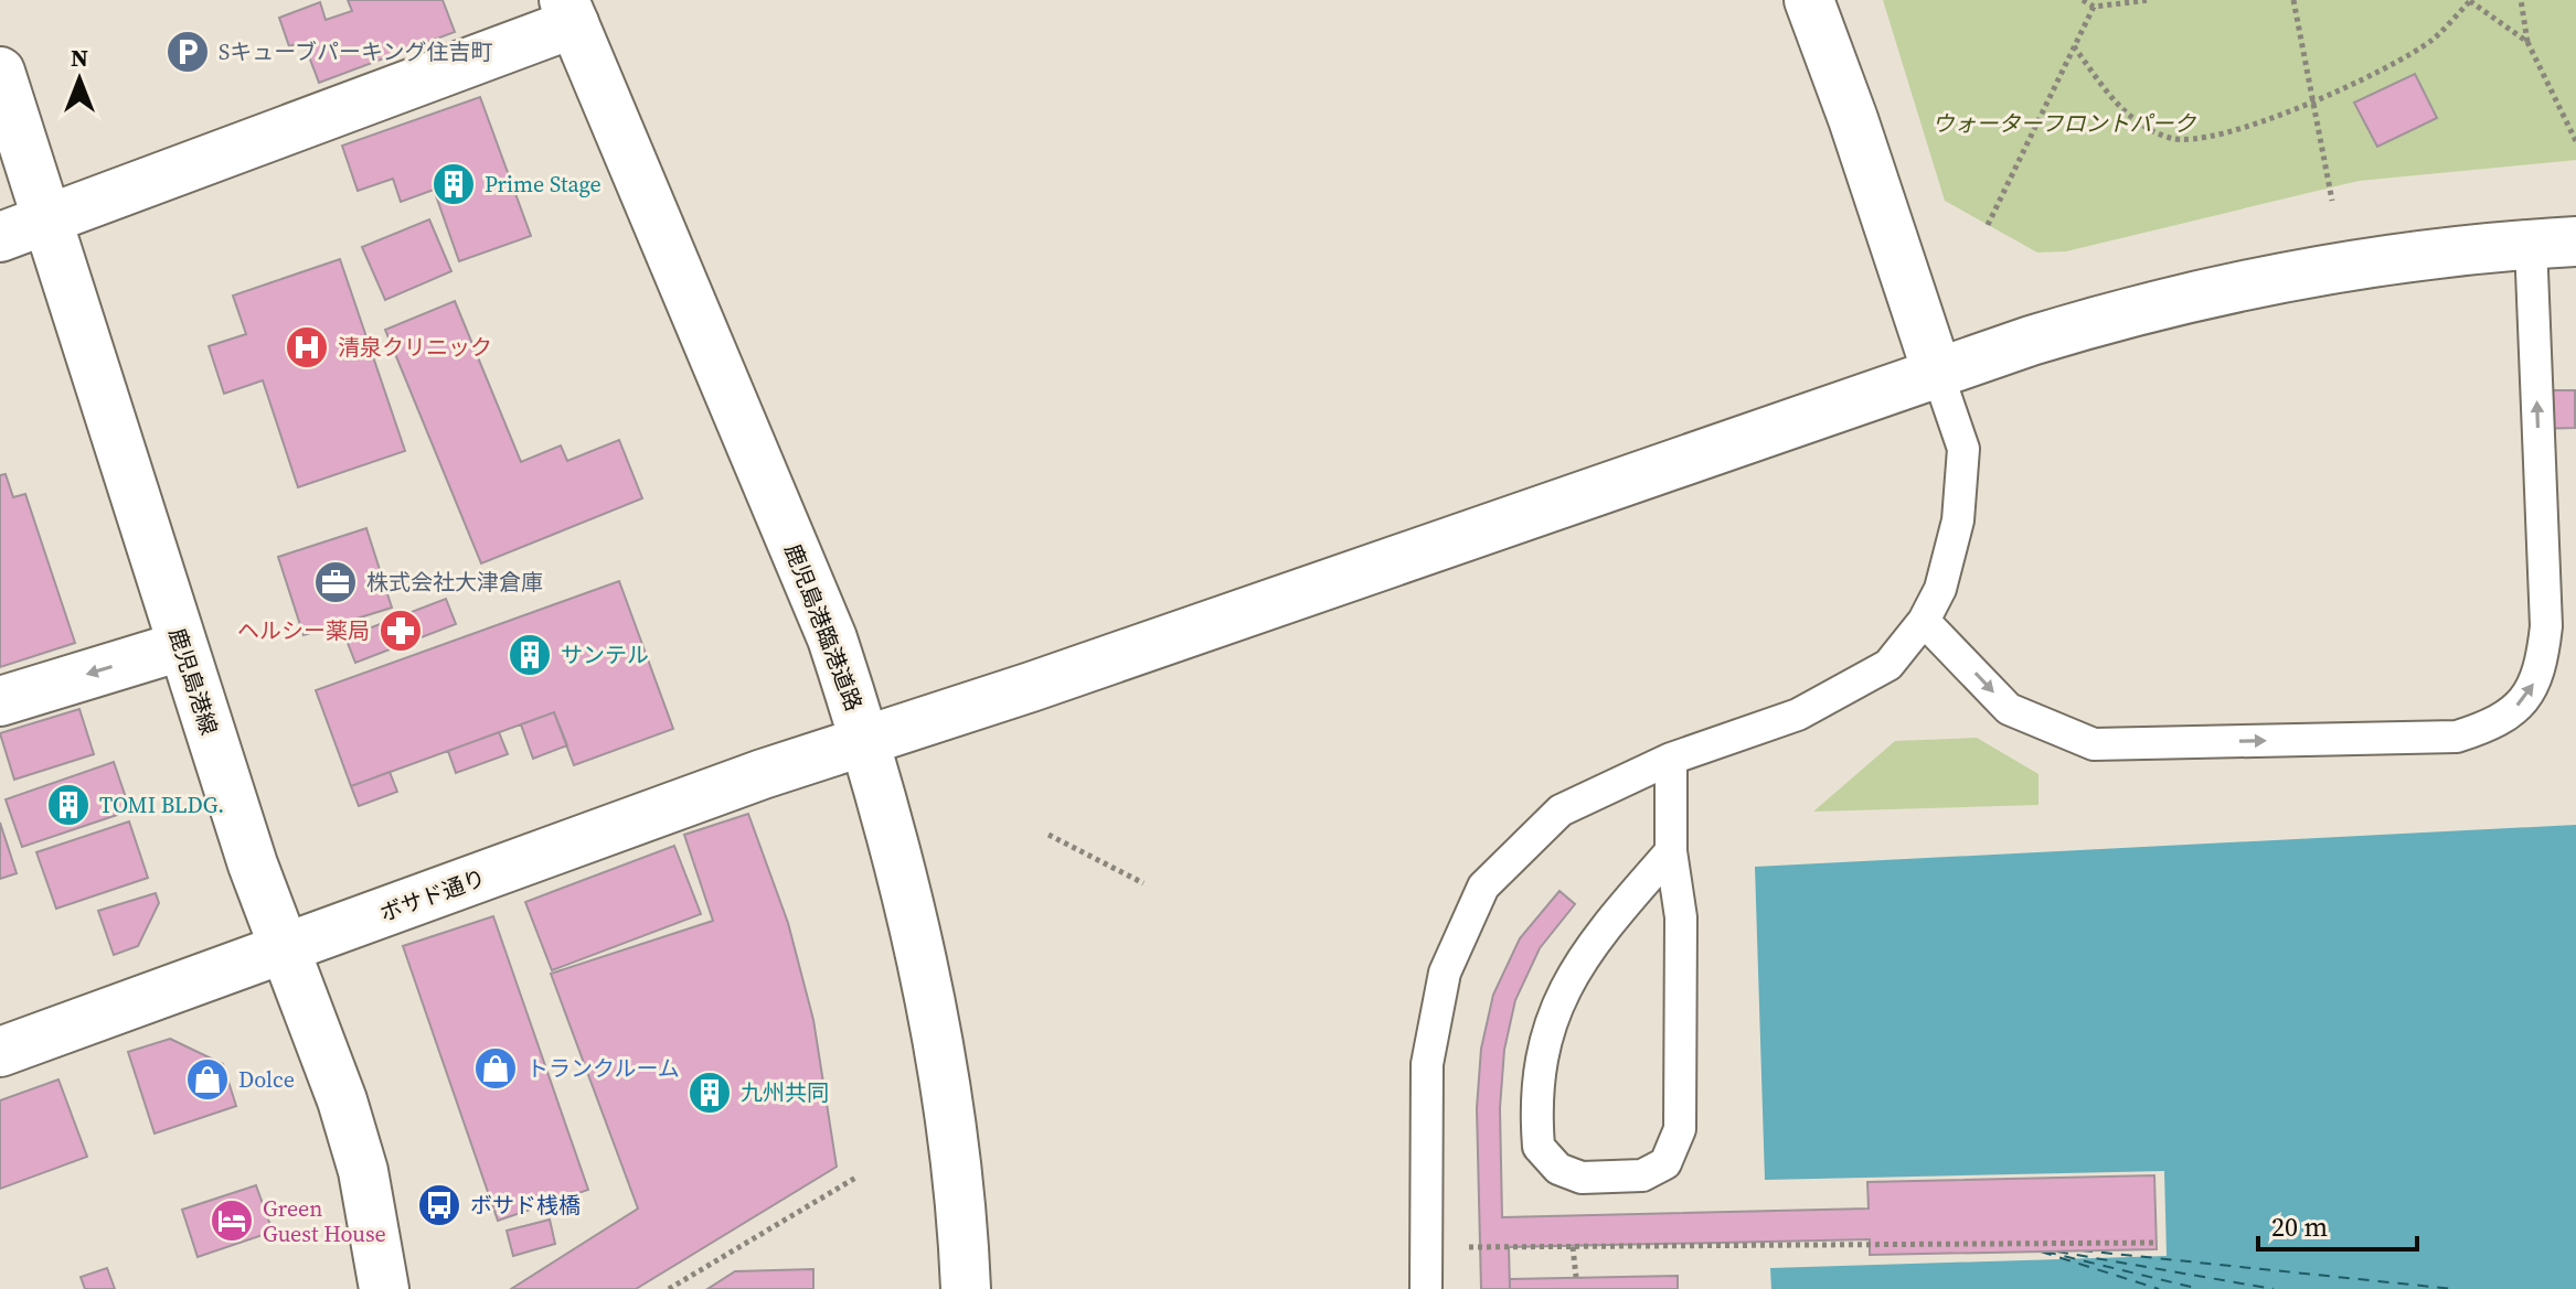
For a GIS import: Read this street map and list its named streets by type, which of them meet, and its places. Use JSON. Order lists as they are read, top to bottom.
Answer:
{
  "streets": {
    "street": ["鹿児島港臨港道路", "鹿児島港線", "ボサド通り"]
  },
  "crossings": [
    ["鹿児島港臨港道路", "ボサド通り"],
    ["鹿児島港線", "ボサド通り"]
  ],
  "parks": ["ウォーターフロントパーク"],
  "places": {
    "parking": ["Sキューブパーキング住吉町"],
    "building": [
      "Prime Stage",
      "サンテル",
      "TOMI BLDG.",
      "九州共同"
    ],
    "hospital": ["清泉クリニック"],
    "office": ["株式会社大津倉庫"],
    "pharmacy": ["ヘルシー薬局"],
    "shop": ["トランクルーム", "Dolce"],
    "bus stop": ["ボサド桟橋"],
    "hotel": ["Green Guest House"]
  },
  "scale_bar": "20 m",
  "north": "top"
}
